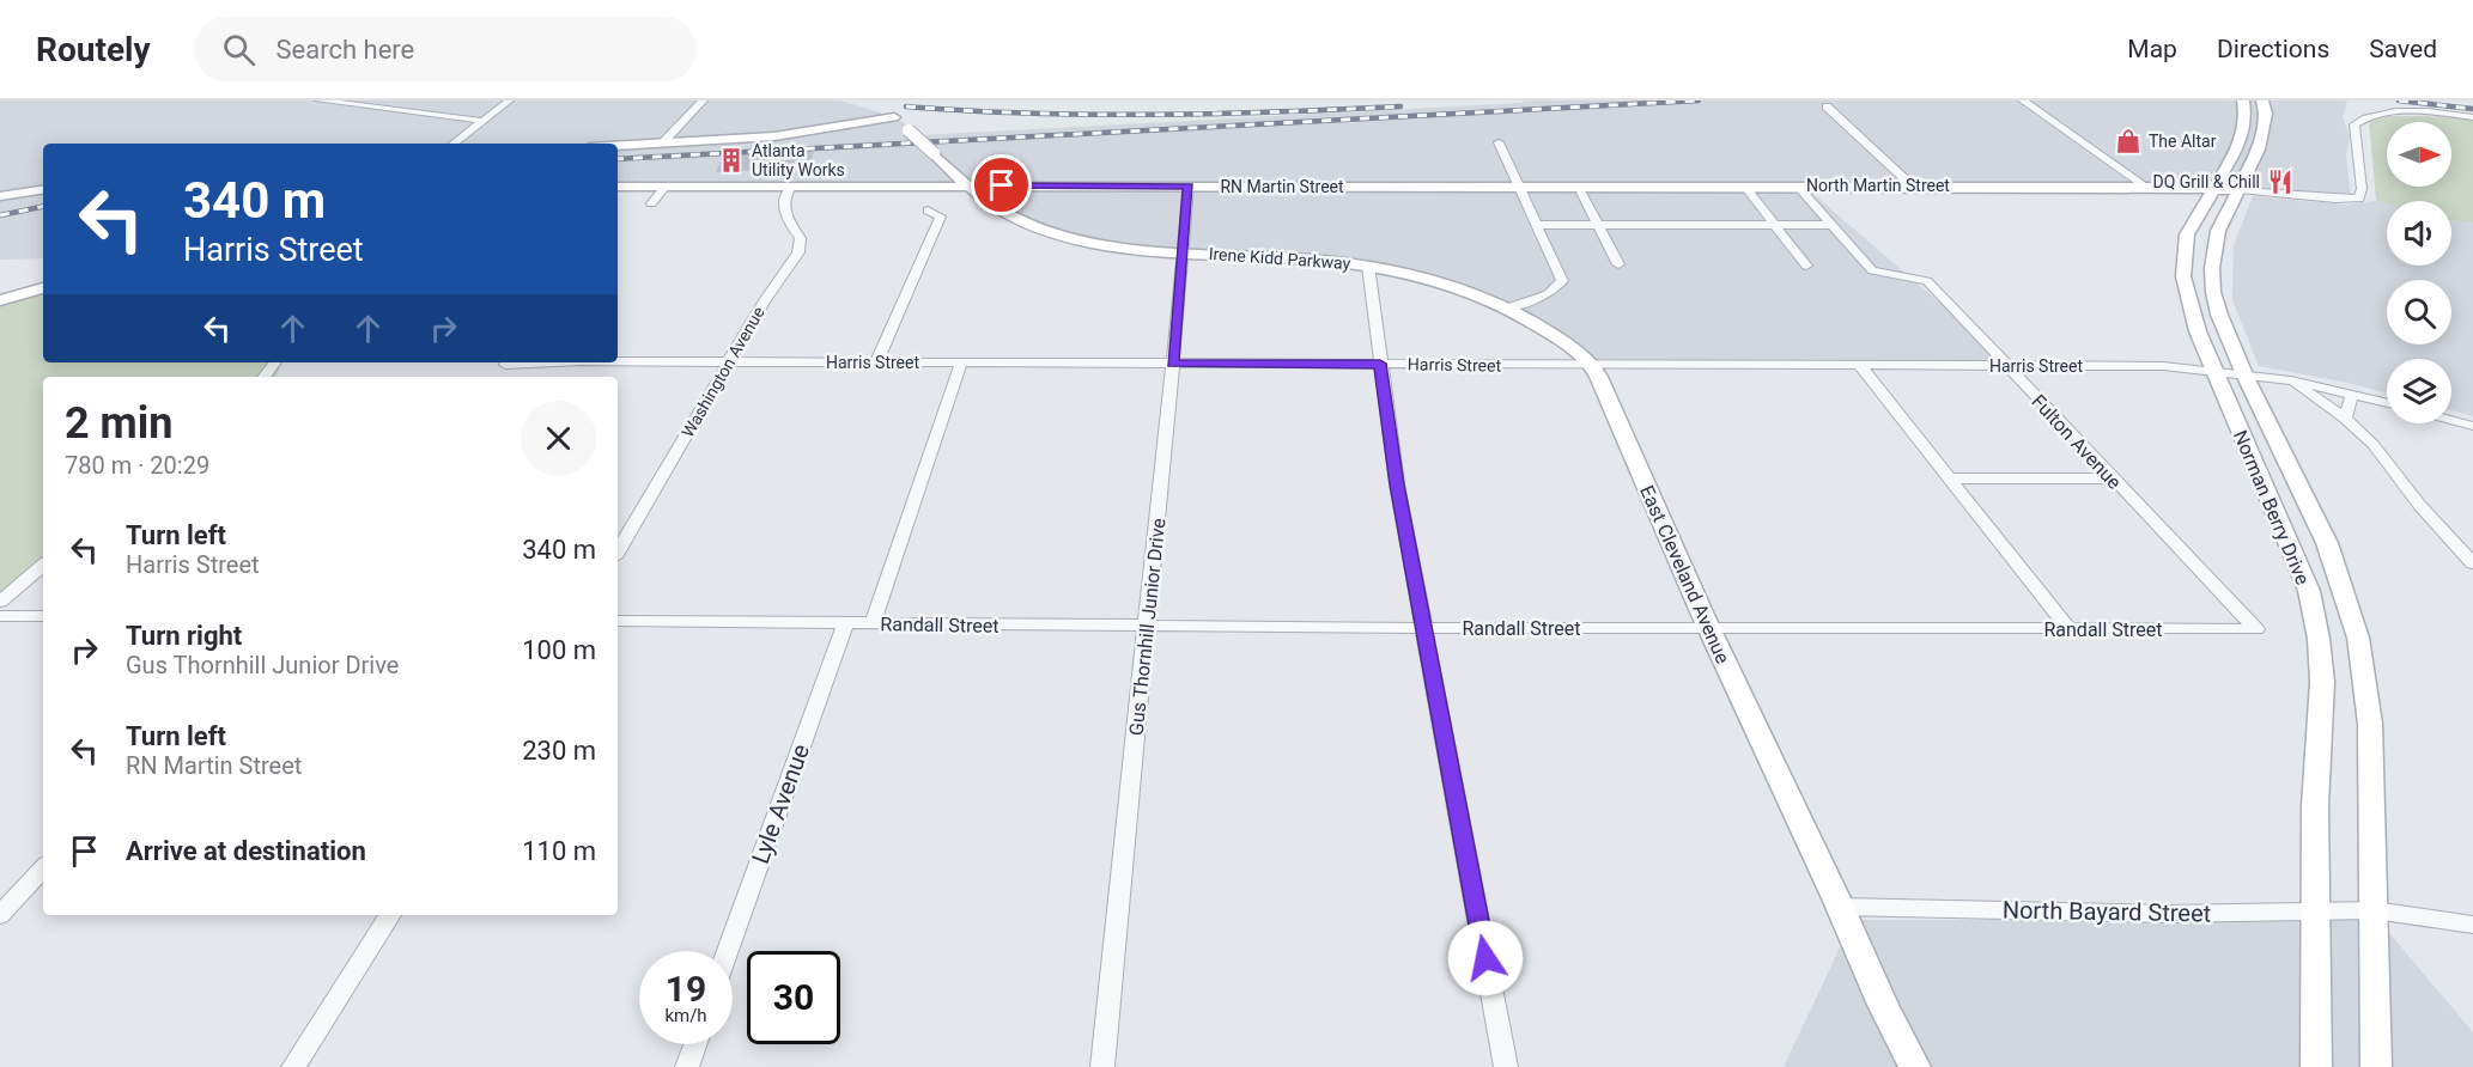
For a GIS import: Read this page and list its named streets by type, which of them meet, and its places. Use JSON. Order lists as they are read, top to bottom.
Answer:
{
  "streets": {
    "main road": [
      "North Martin Street",
      "RN Martin Street",
      "Irene Kidd Parkway",
      "Norman Berry Drive",
      "East Cleveland Avenue"
    ],
    "street": [
      "Harris Street",
      "Washington Avenue",
      "Fulton Avenue",
      "Randall Street",
      "Gus Thornhill Junior Drive",
      "Lyle Avenue",
      "North Bayard Street"
    ]
  },
  "crossings": [
    ["North Martin Street", "RN Martin Street"],
    ["North Martin Street", "Fulton Avenue"],
    ["North Martin Street", "Norman Berry Drive"],
    ["RN Martin Street", "Irene Kidd Parkway"],
    ["RN Martin Street", "Washington Avenue"],
    ["RN Martin Street", "Gus Thornhill Junior Drive"],
    ["Irene Kidd Parkway", "East Cleveland Avenue"],
    ["Irene Kidd Parkway", "Gus Thornhill Junior Drive"],
    ["Harris Street", "Washington Avenue"],
    ["Harris Street", "Fulton Avenue"],
    ["Harris Street", "Norman Berry Drive"],
    ["Harris Street", "East Cleveland Avenue"],
    ["Harris Street", "Gus Thornhill Junior Drive"],
    ["Fulton Avenue", "Randall Street"],
    ["Norman Berry Drive", "North Bayard Street"],
    ["East Cleveland Avenue", "Randall Street"],
    ["East Cleveland Avenue", "North Bayard Street"],
    ["Randall Street", "Gus Thornhill Junior Drive"],
    ["Randall Street", "Lyle Avenue"]
  ],
  "places": {
    "shop": ["The Altar"],
    "building": ["Atlanta Utility Works"],
    "restaurant": ["DQ Grill & Chill"]
  },
  "north": "right",
  "page": {
    "header": "Routely",
    "search": "Search here",
    "nav": ["Map", "Directions", "Saved"],
    "turn": ["340 m", "Harris Street"],
    "heading": ["2 min", "780 m · 20:29"],
    "list": [
      {
        "name": "Turn left",
        "note": "Harris Street",
        "value": "340 m"
      },
      {
        "name": "Turn right",
        "note": "Gus Thornhill Junior Drive",
        "value": "100 m"
      },
      {
        "name": "Turn left",
        "note": "RN Martin Street",
        "value": "230 m"
      },
      {
        "name": "Arrive at destination",
        "value": "110 m"
      }
    ],
    "speed": "19 km/h",
    "limit": "30"
  }
}
